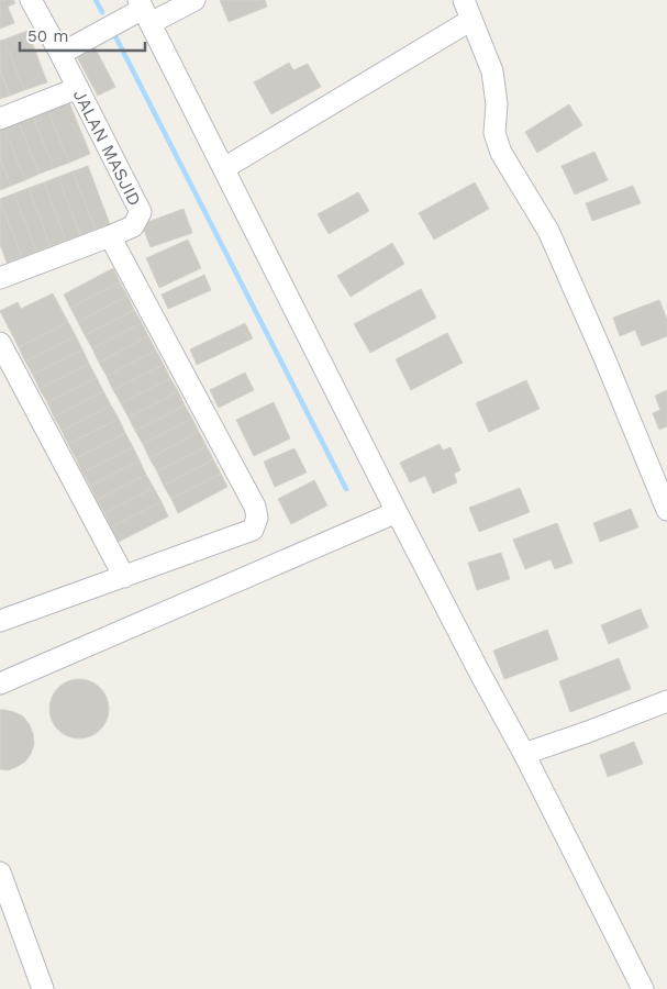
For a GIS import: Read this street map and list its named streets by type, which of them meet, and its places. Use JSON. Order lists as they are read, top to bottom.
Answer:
{
  "streets": {
    "street": ["JALAN MASJID"]
  },
  "scale_bar": "50 m"
}
